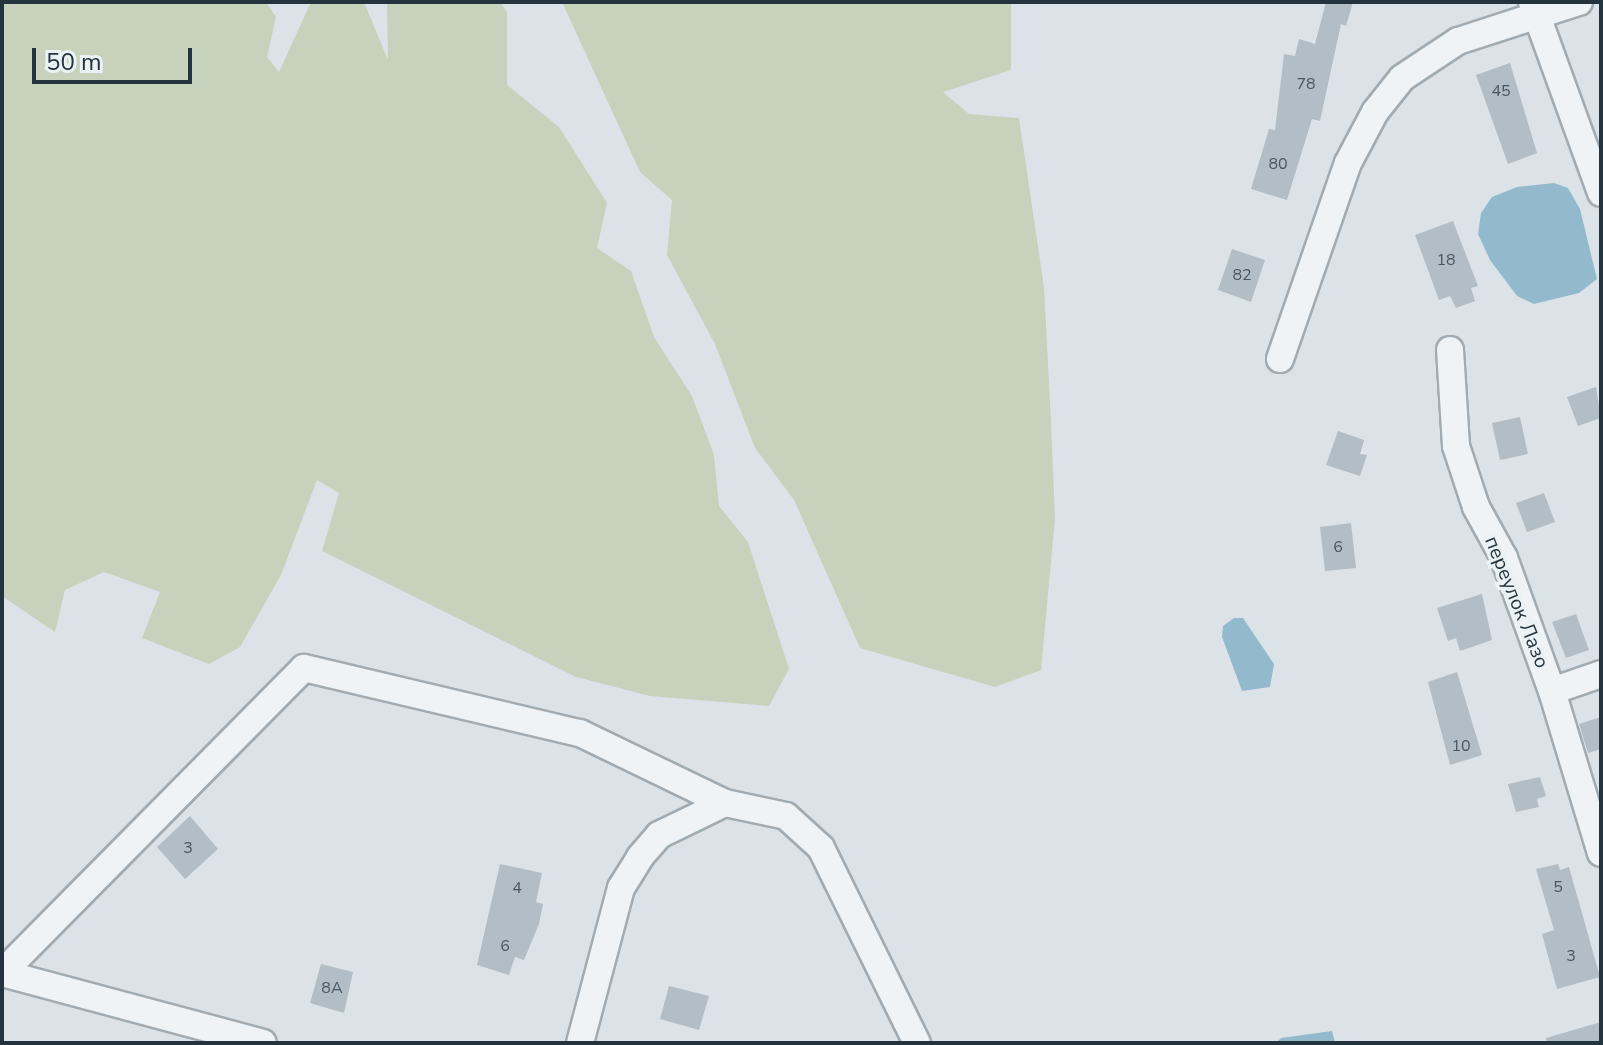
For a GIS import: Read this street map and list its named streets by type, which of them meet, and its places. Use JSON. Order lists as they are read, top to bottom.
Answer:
{
  "streets": {
    "street": ["переулок Лазо"]
  },
  "house_numbers": [
    "78",
    "45",
    "80",
    "18",
    "82",
    "6",
    "10",
    "3",
    "5",
    "4",
    "6",
    "3",
    "8А"
  ],
  "scale_bar": "50 m"
}
